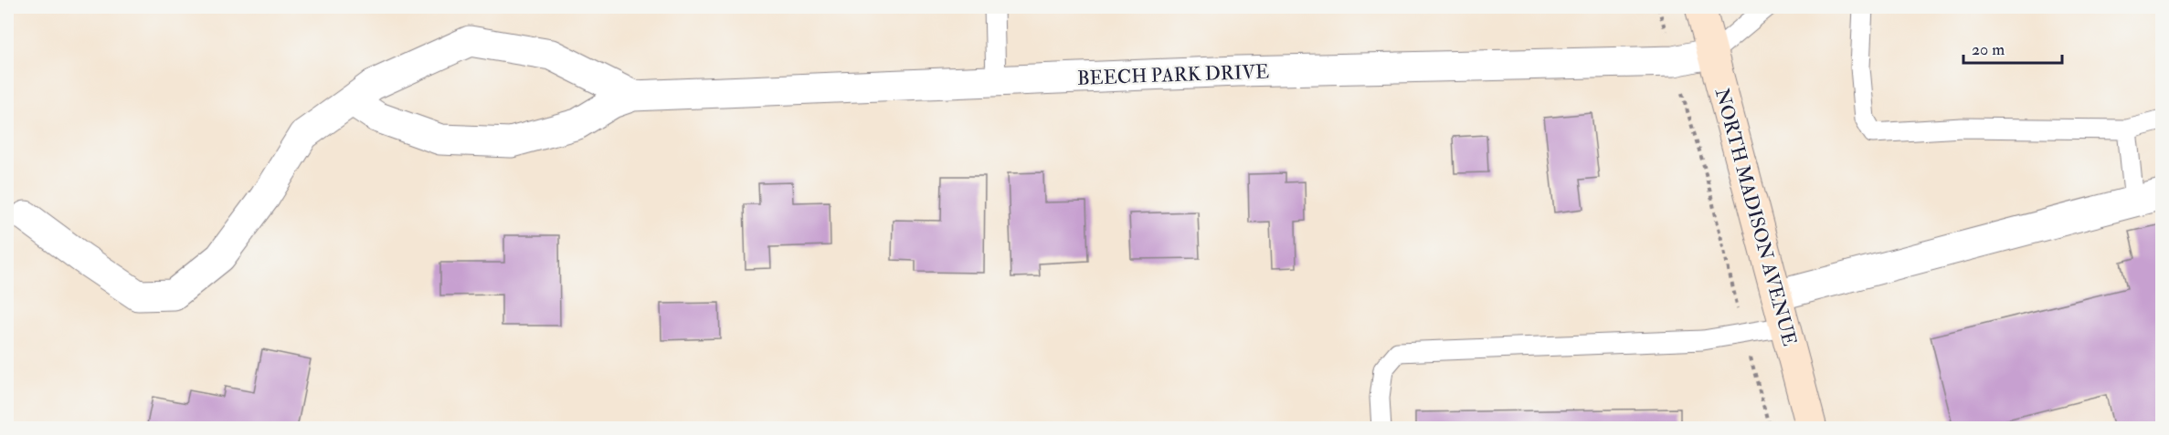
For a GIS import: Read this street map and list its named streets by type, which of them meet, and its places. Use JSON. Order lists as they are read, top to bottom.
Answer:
{
  "streets": {
    "main road": ["NORTH MADISON AVENUE"],
    "street": ["BEECH PARK DRIVE"]
  },
  "crossings": [
    ["BEECH PARK DRIVE", "NORTH MADISON AVENUE"]
  ],
  "scale_bar": "20 m"
}
